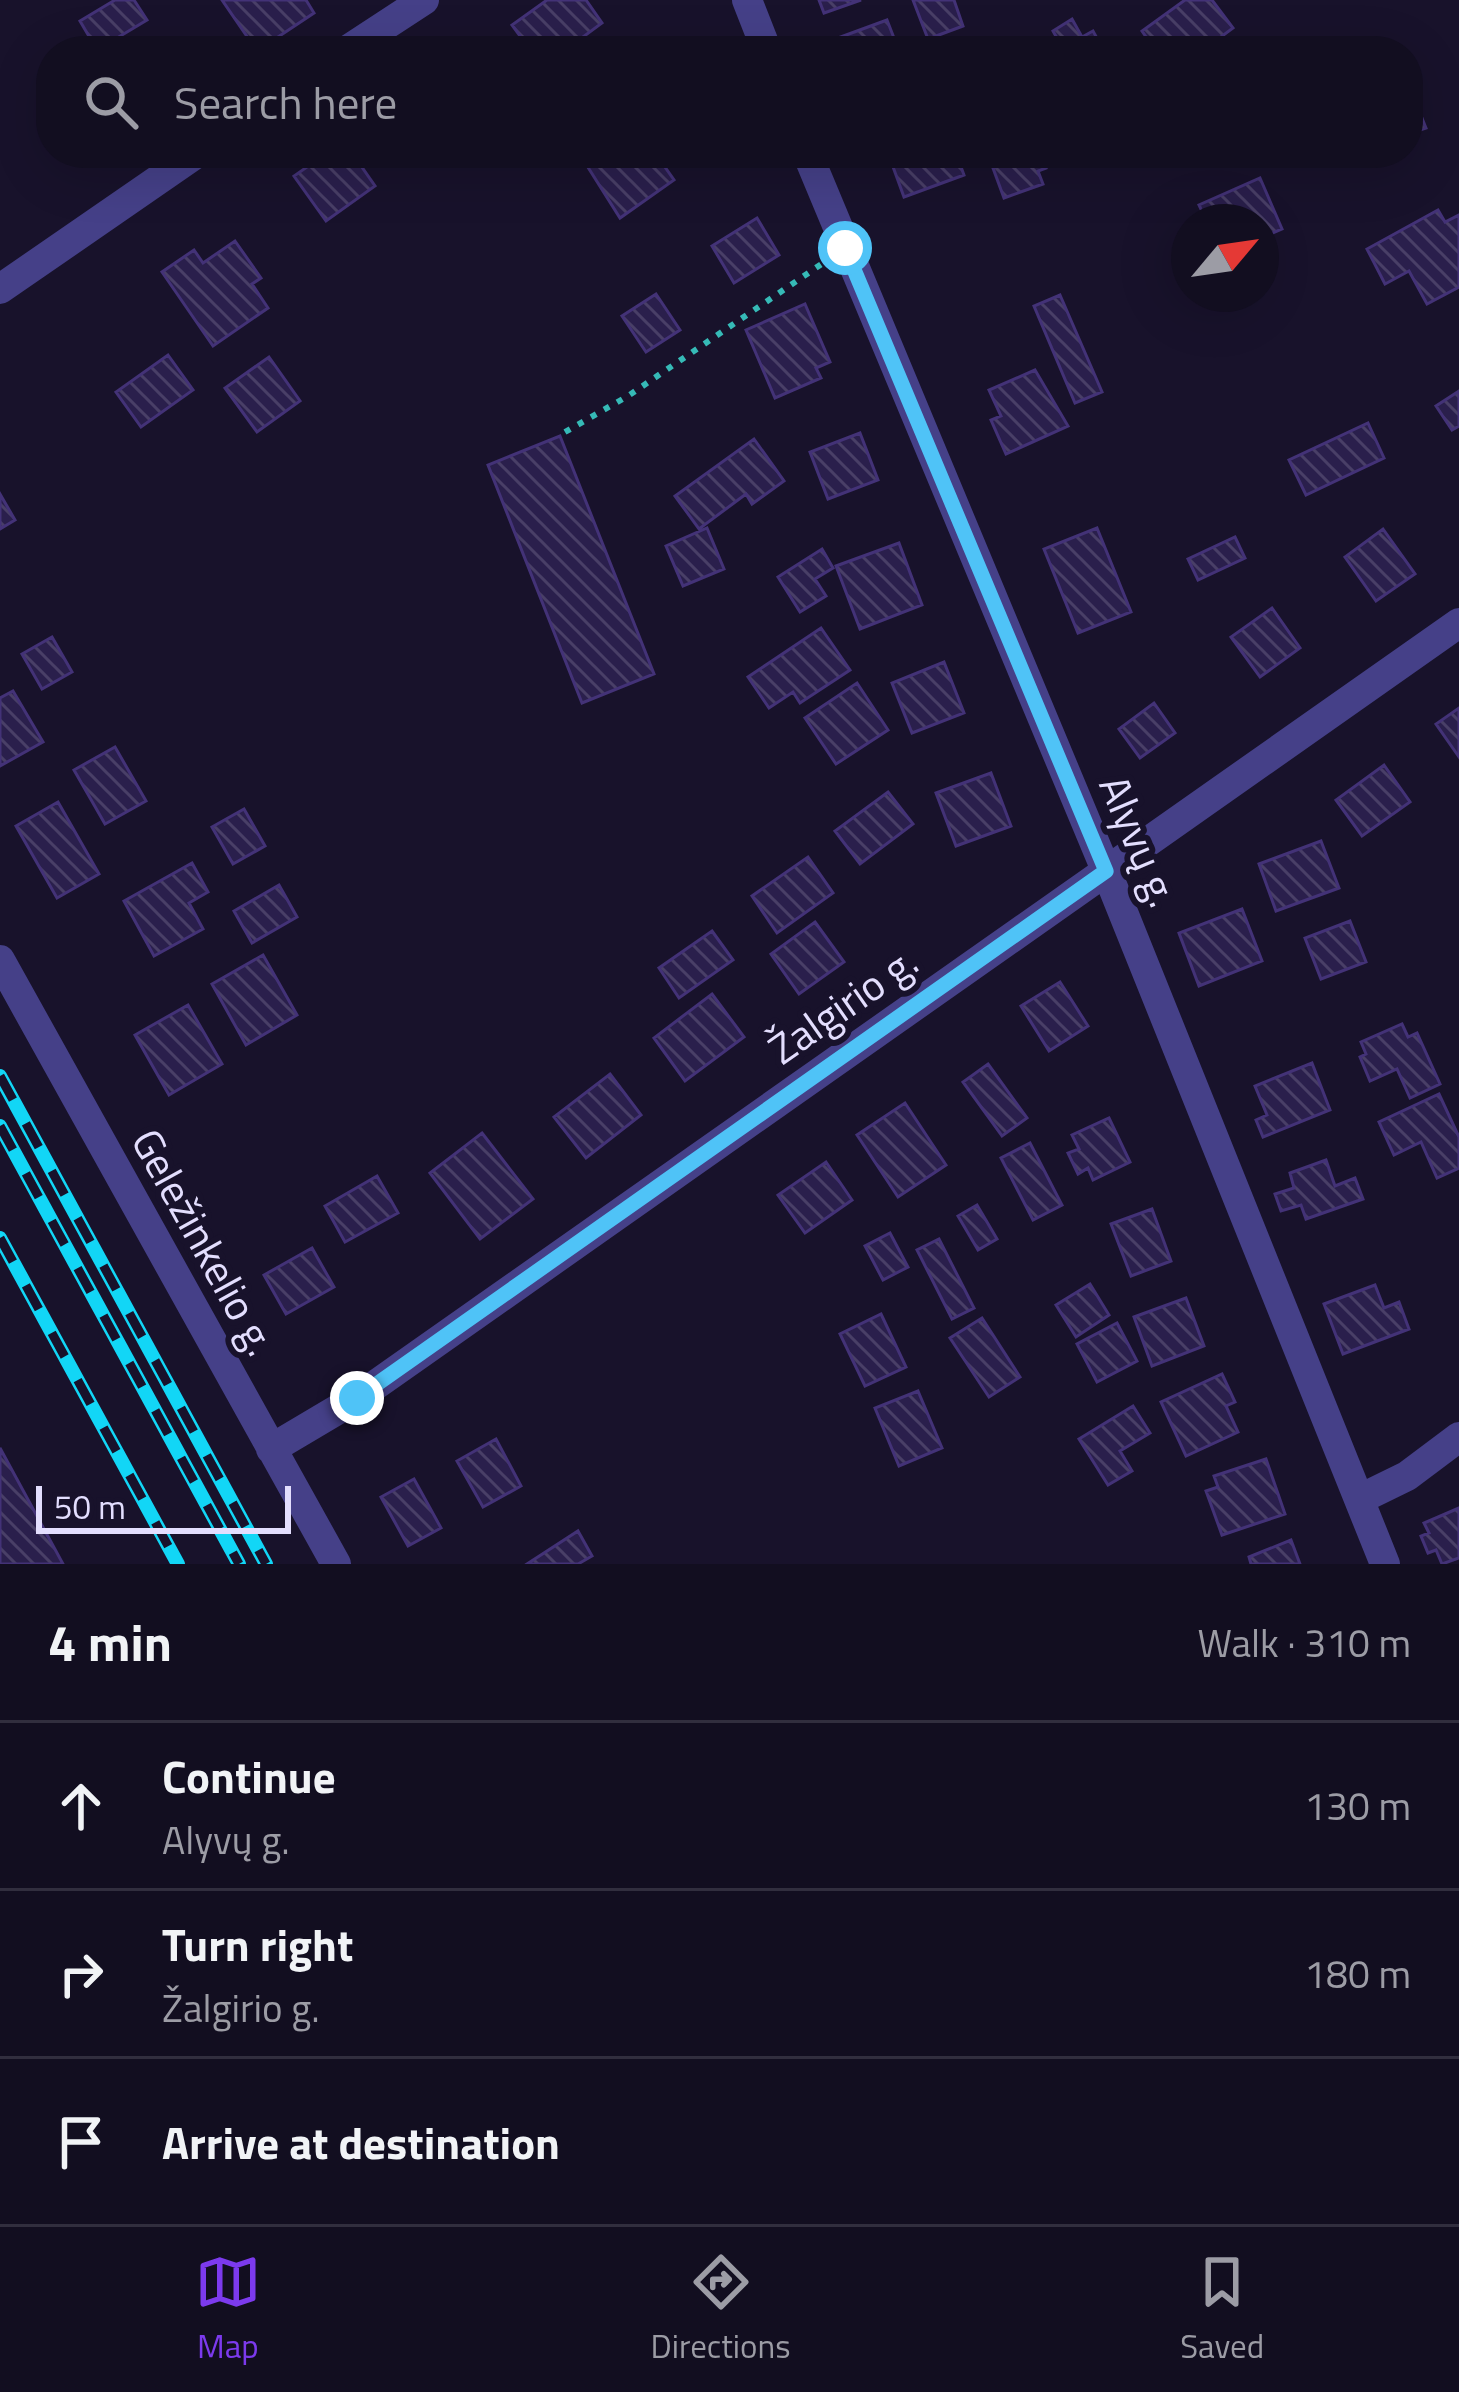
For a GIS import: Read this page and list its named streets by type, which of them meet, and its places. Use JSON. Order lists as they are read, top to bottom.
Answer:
{
  "streets": {
    "street": ["Alyvų g.", "Žalgirio g.", "Geležinkelio g."]
  },
  "crossings": [
    ["Alyvų g.", "Žalgirio g."],
    ["Žalgirio g.", "Geležinkelio g."]
  ],
  "scale_bar": "50 m",
  "north": "top right",
  "page": {
    "search": "Search here",
    "scale": "50 m",
    "heading": ["4 min", "Walk · 310 m"],
    "list": [
      ["Continue", "Alyvų g.", "130 m"],
      ["Turn right", "Žalgirio g.", "180 m"],
      "Arrive at destination"
    ],
    "nav": ["Map", "Directions", "Saved"]
  }
}
